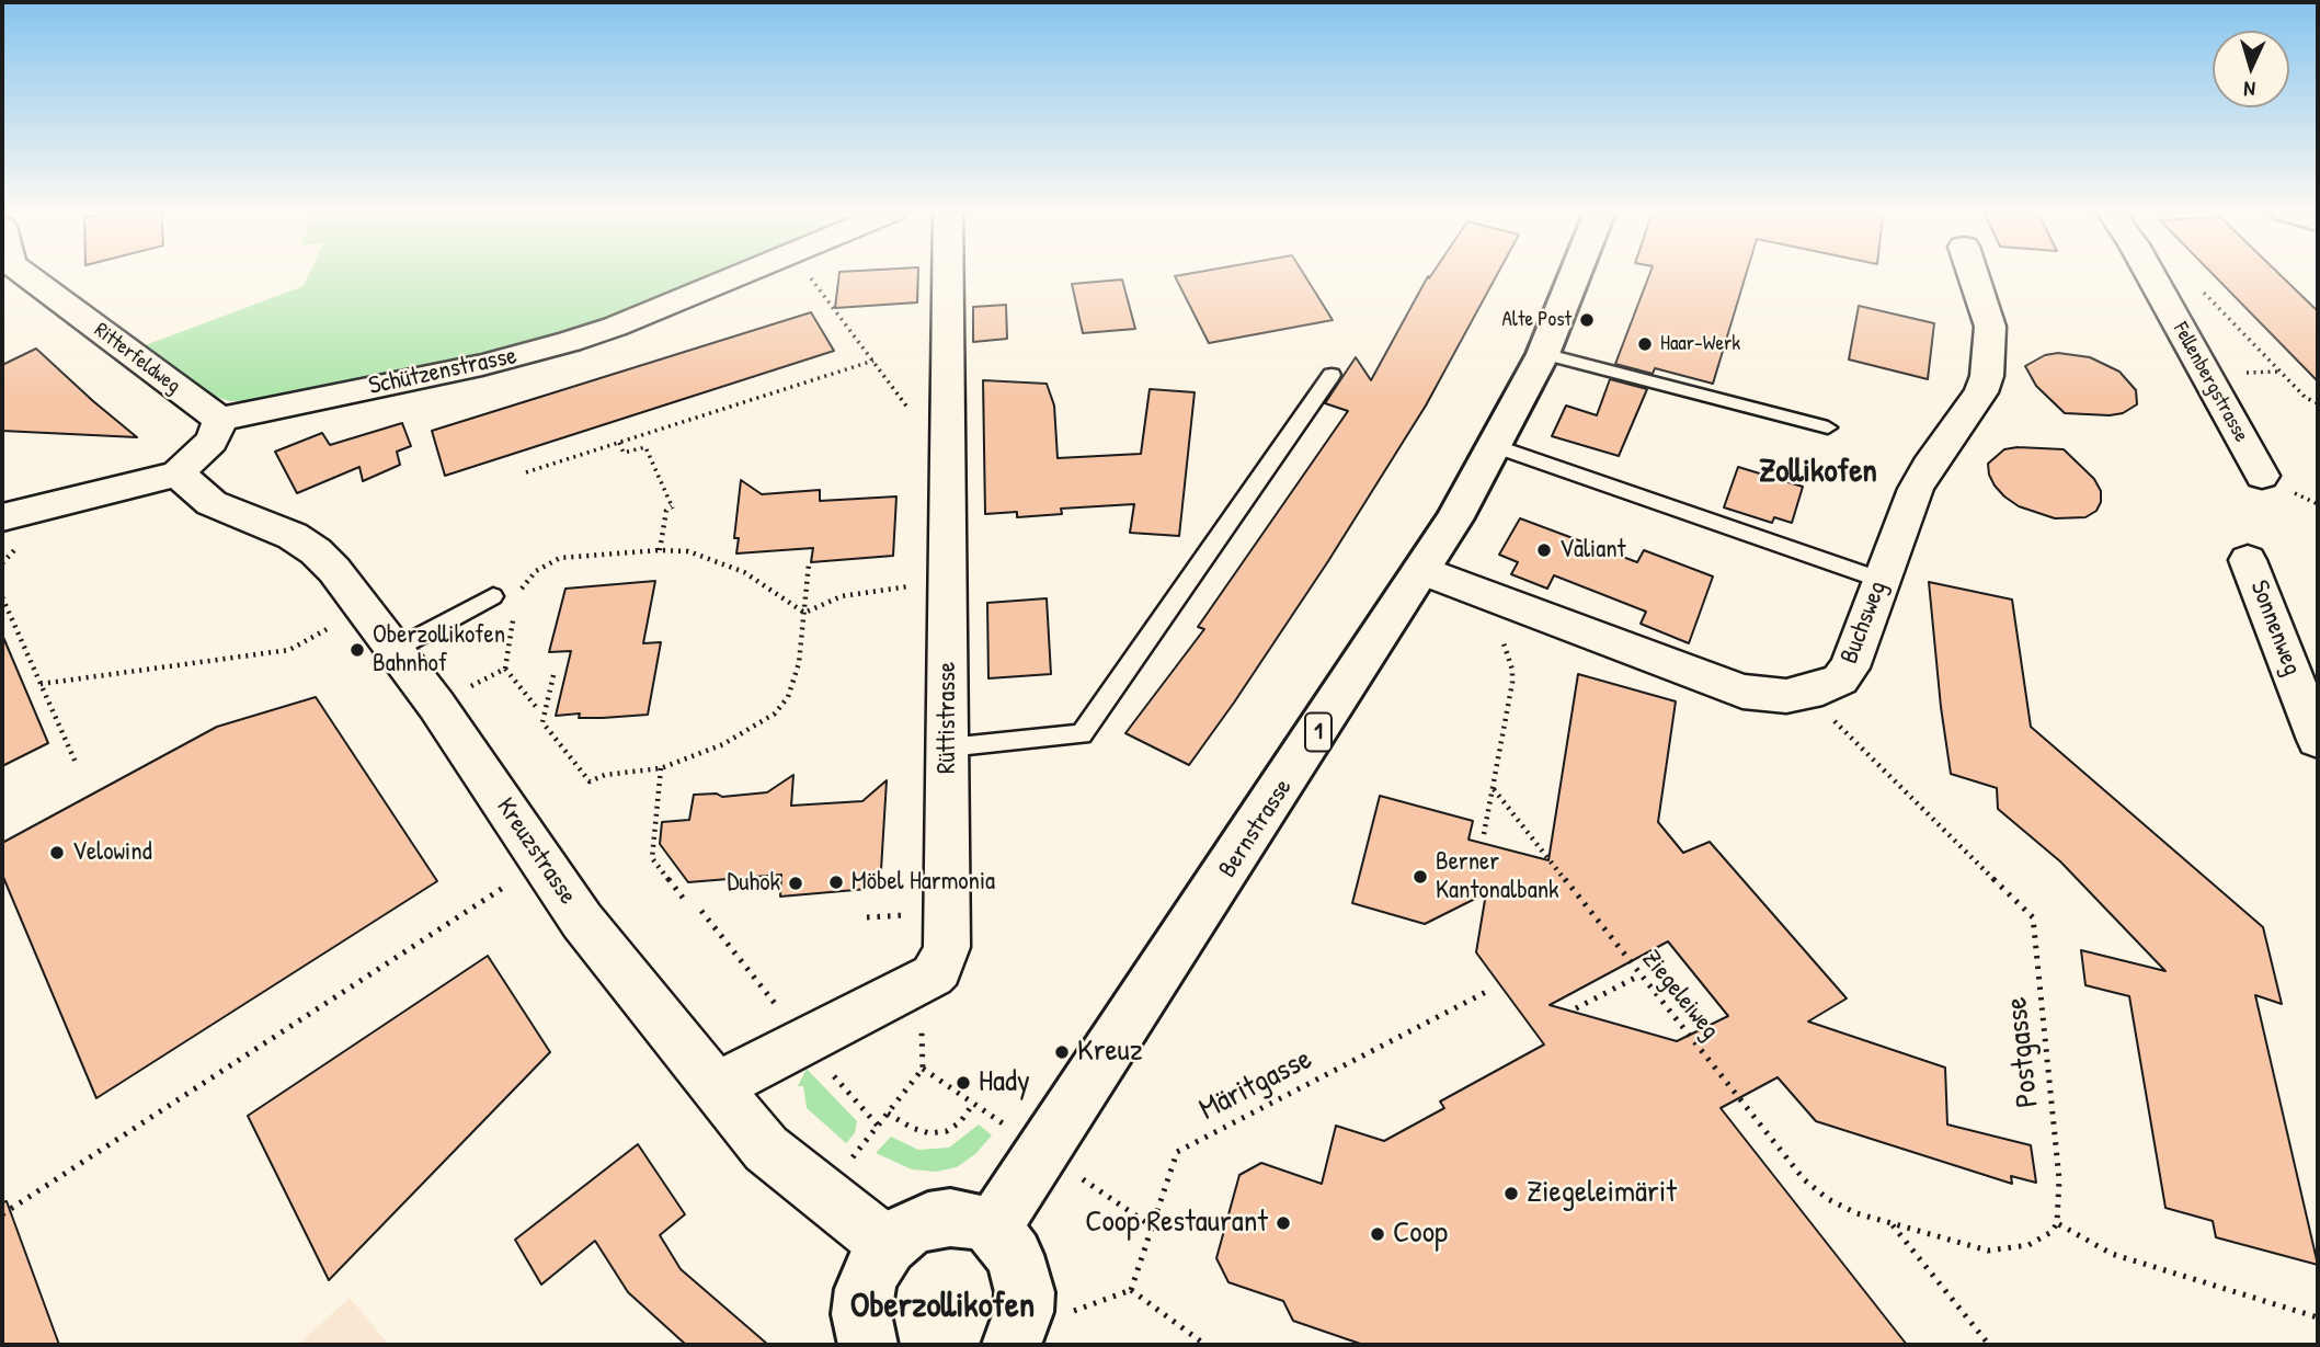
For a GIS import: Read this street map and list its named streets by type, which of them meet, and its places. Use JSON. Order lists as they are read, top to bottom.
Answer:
{
  "streets": {
    "main road": ["1", "Bernstrasse"],
    "street": [
      "Ritterfeldweg",
      "Schützenstrasse",
      "Fellenbergstrasse",
      "Buchsweg",
      "Sonnenweg",
      "Rüttistrasse",
      "Kreuzstrasse"
    ],
    "path": ["Ziegeleiweg", "Postgasse", "Märitgasse"]
  },
  "crossings": [
    ["Ritterfeldweg", "Schützenstrasse"],
    ["Buchsweg", "Bernstrasse"],
    ["Buchsweg", "Postgasse"],
    ["Rüttistrasse", "Kreuzstrasse"],
    ["Ziegeleiweg", "Postgasse"]
  ],
  "districts": ["Zollikofen", "Oberzollikofen"],
  "places": [
    "Alte Post",
    "Haar-Werk",
    "Valiant",
    "Oberzollikofen Bahnhof",
    "Velowind",
    "Berner Kantonalbank",
    "Möbel Harmonia",
    "Duhok",
    "Kreuz",
    "Hady",
    "Ziegeleimärit",
    "Coop Restaurant",
    "Coop"
  ],
  "north": "bottom"
}
